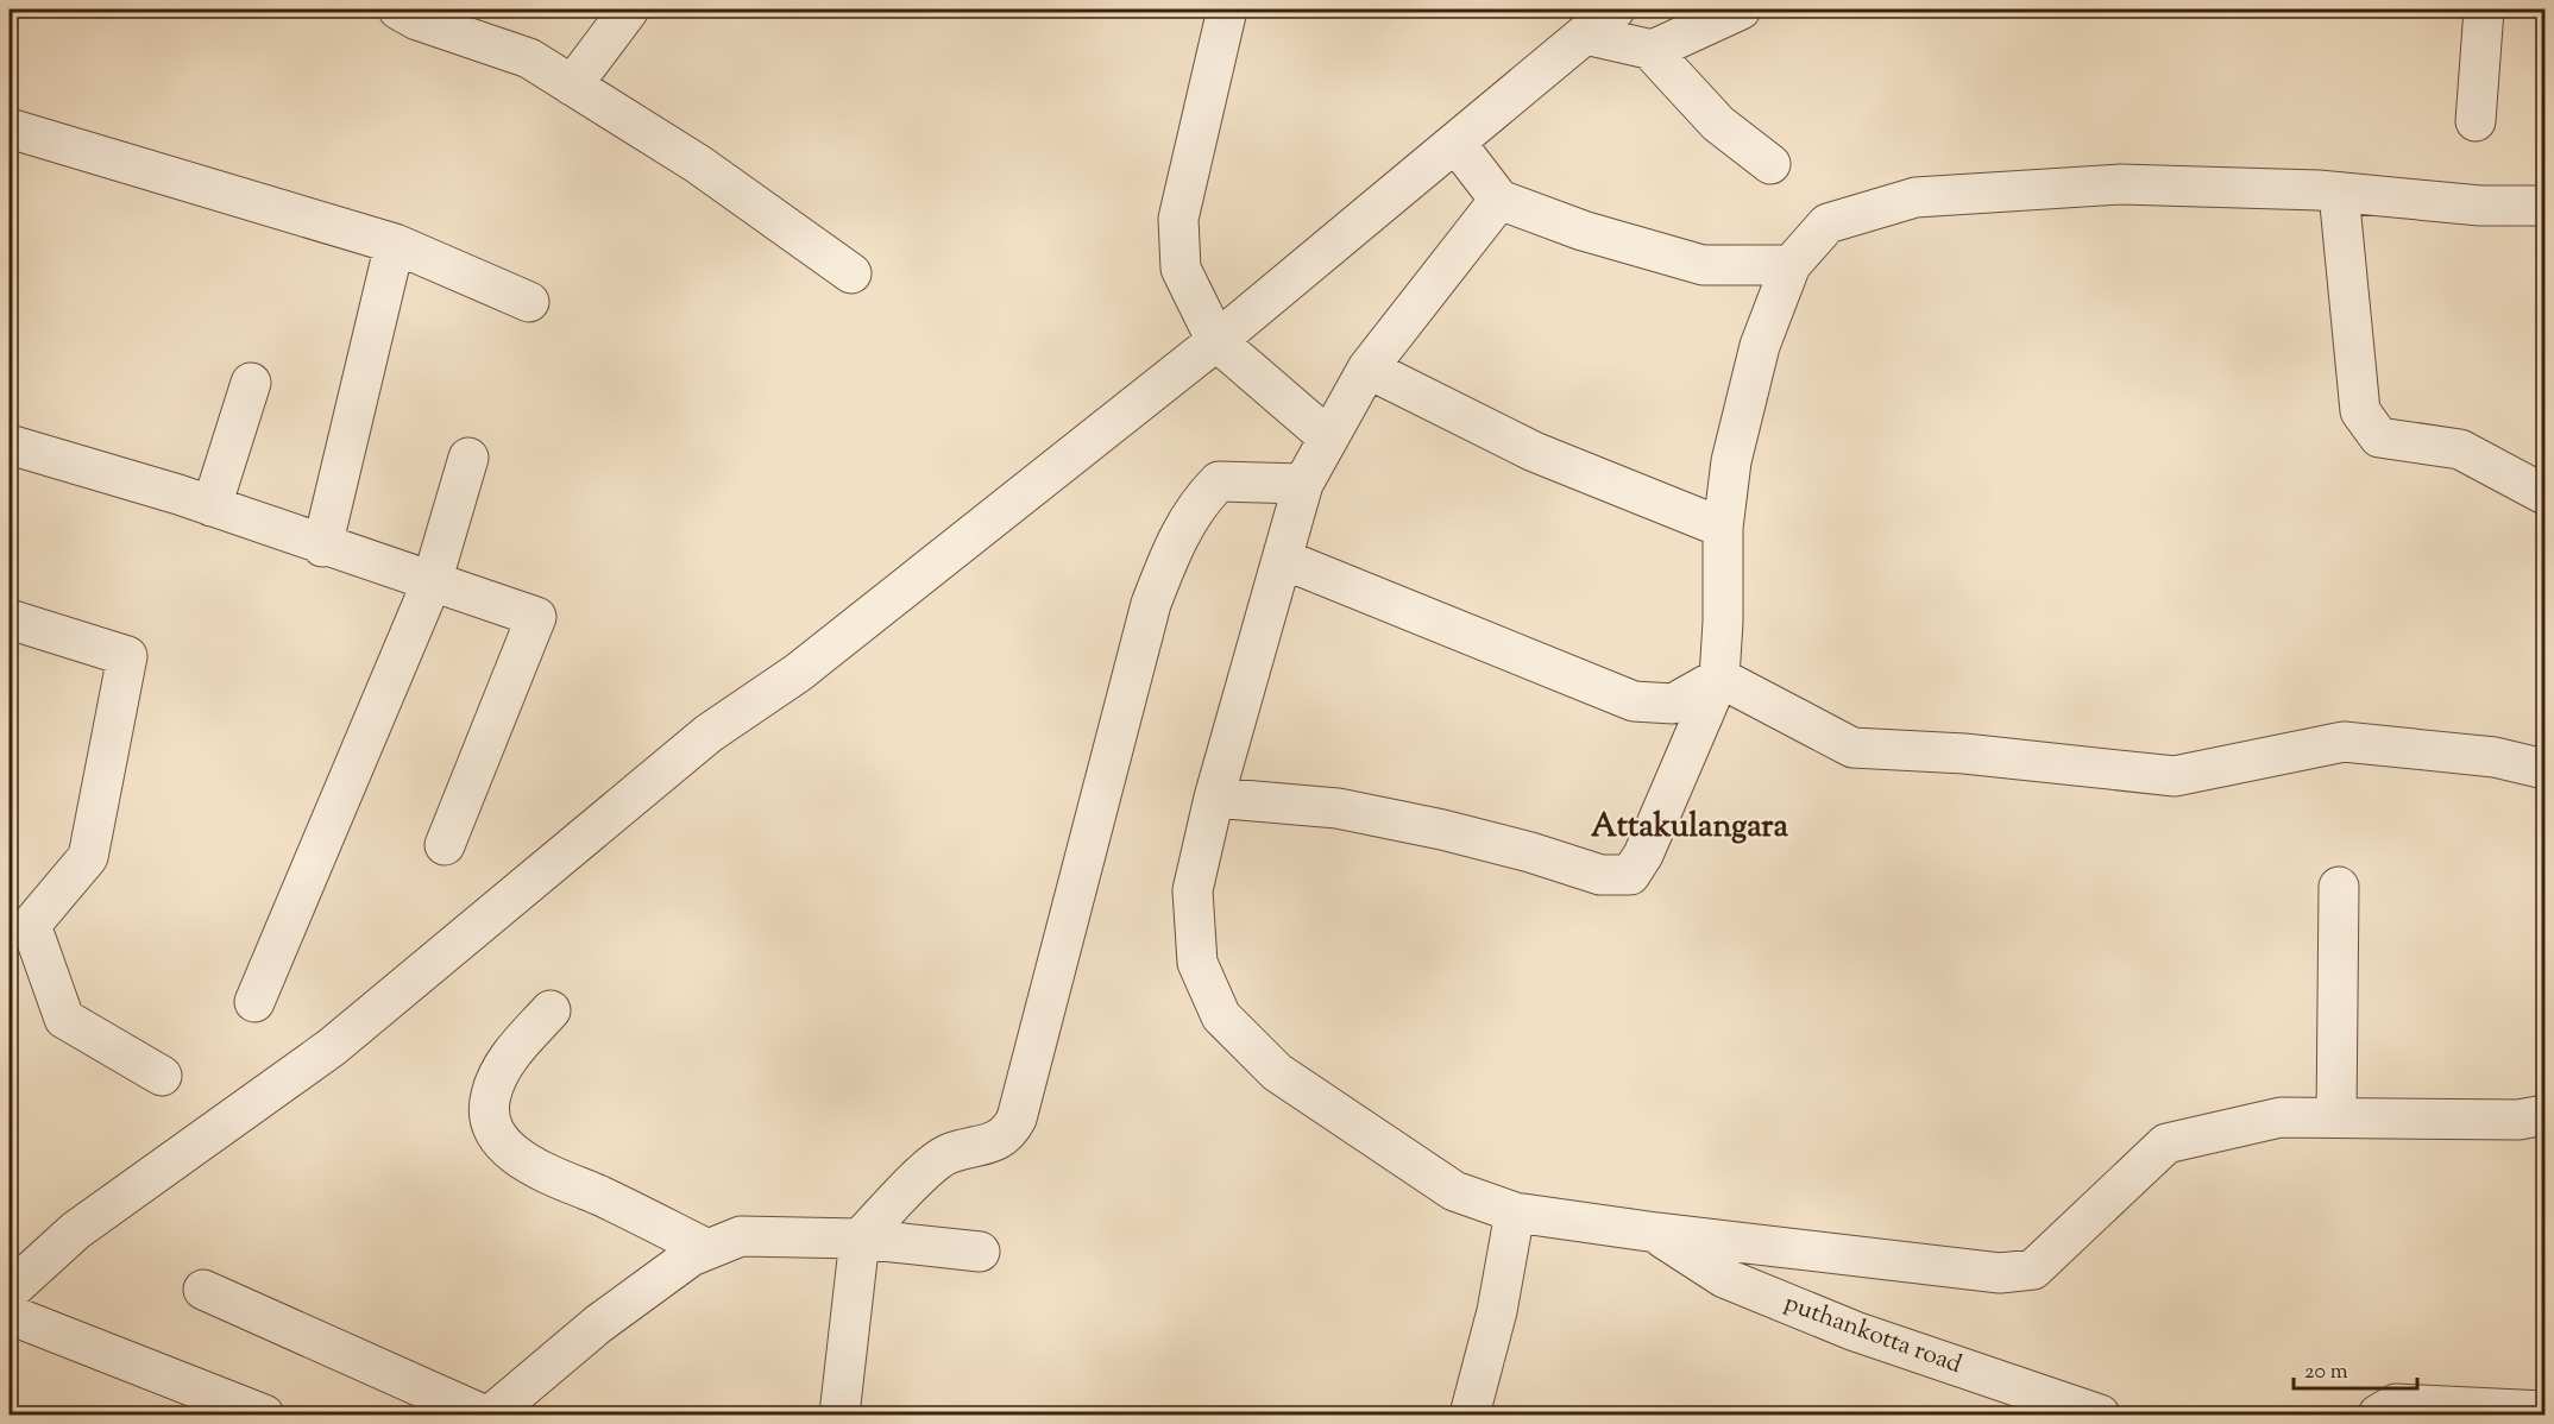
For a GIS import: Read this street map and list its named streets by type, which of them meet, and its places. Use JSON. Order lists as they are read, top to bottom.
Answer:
{
  "streets": {
    "street": ["puthankotta road"]
  },
  "districts": ["Attakulangara"],
  "scale_bar": "20 m"
}
